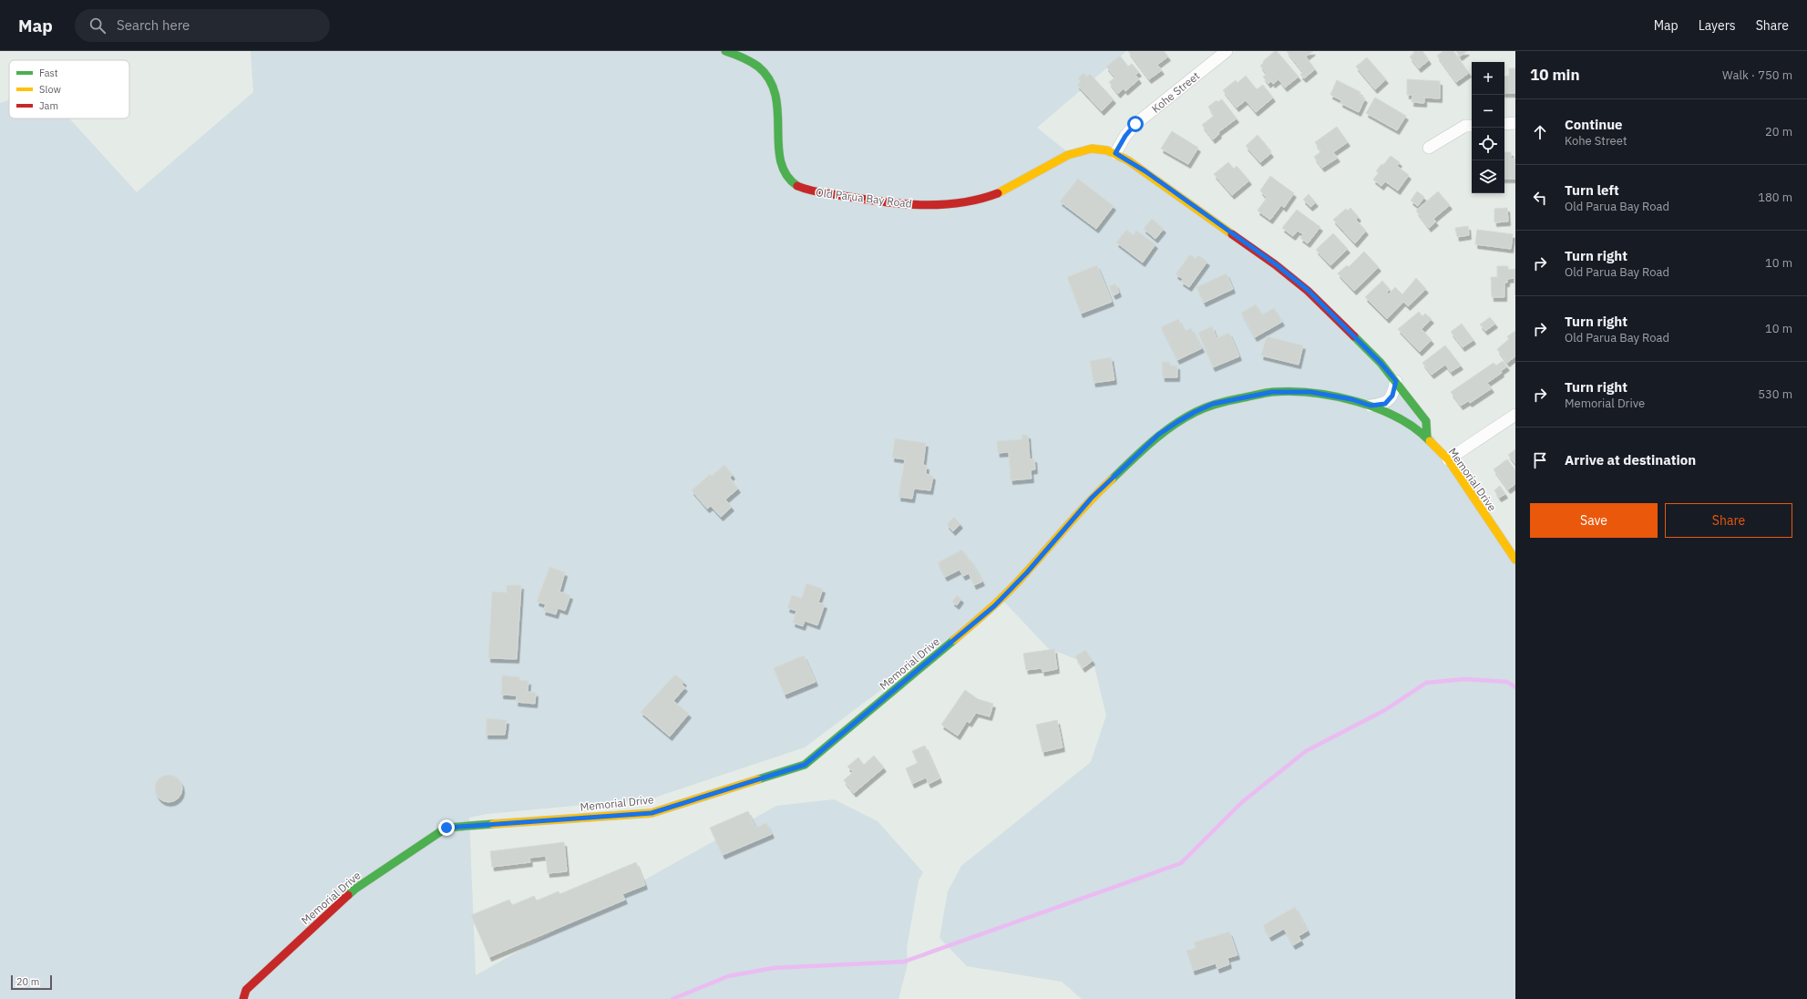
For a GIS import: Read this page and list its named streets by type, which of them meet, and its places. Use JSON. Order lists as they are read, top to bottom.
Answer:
{
  "streets": {
    "street": ["Kohe Street", "Old Parua Bay Road", "Memorial Drive"]
  },
  "crossings": [
    ["Kohe Street", "Old Parua Bay Road"],
    ["Old Parua Bay Road", "Memorial Drive"]
  ],
  "legend": ["Fast", "Slow", "Jam"],
  "scale_bar": "20 m",
  "page": {
    "header": "Map",
    "search": "Search here",
    "nav": ["Map", "Layers", "Share"],
    "heading": ["10 min", "Walk · 750 m"],
    "map_buttons": ["+", "−"],
    "list": [
      ["Continue", "Kohe Street", "20 m"],
      ["Turn left", "Old Parua Bay Road", "180 m"],
      ["Turn right", "Old Parua Bay Road", "10 m"],
      ["Turn right", "Old Parua Bay Road", "10 m"],
      ["Turn right", "Memorial Drive", "530 m"],
      "Arrive at destination"
    ],
    "buttons": ["Save", "Share"],
    "scale": "20 m"
  }
}
